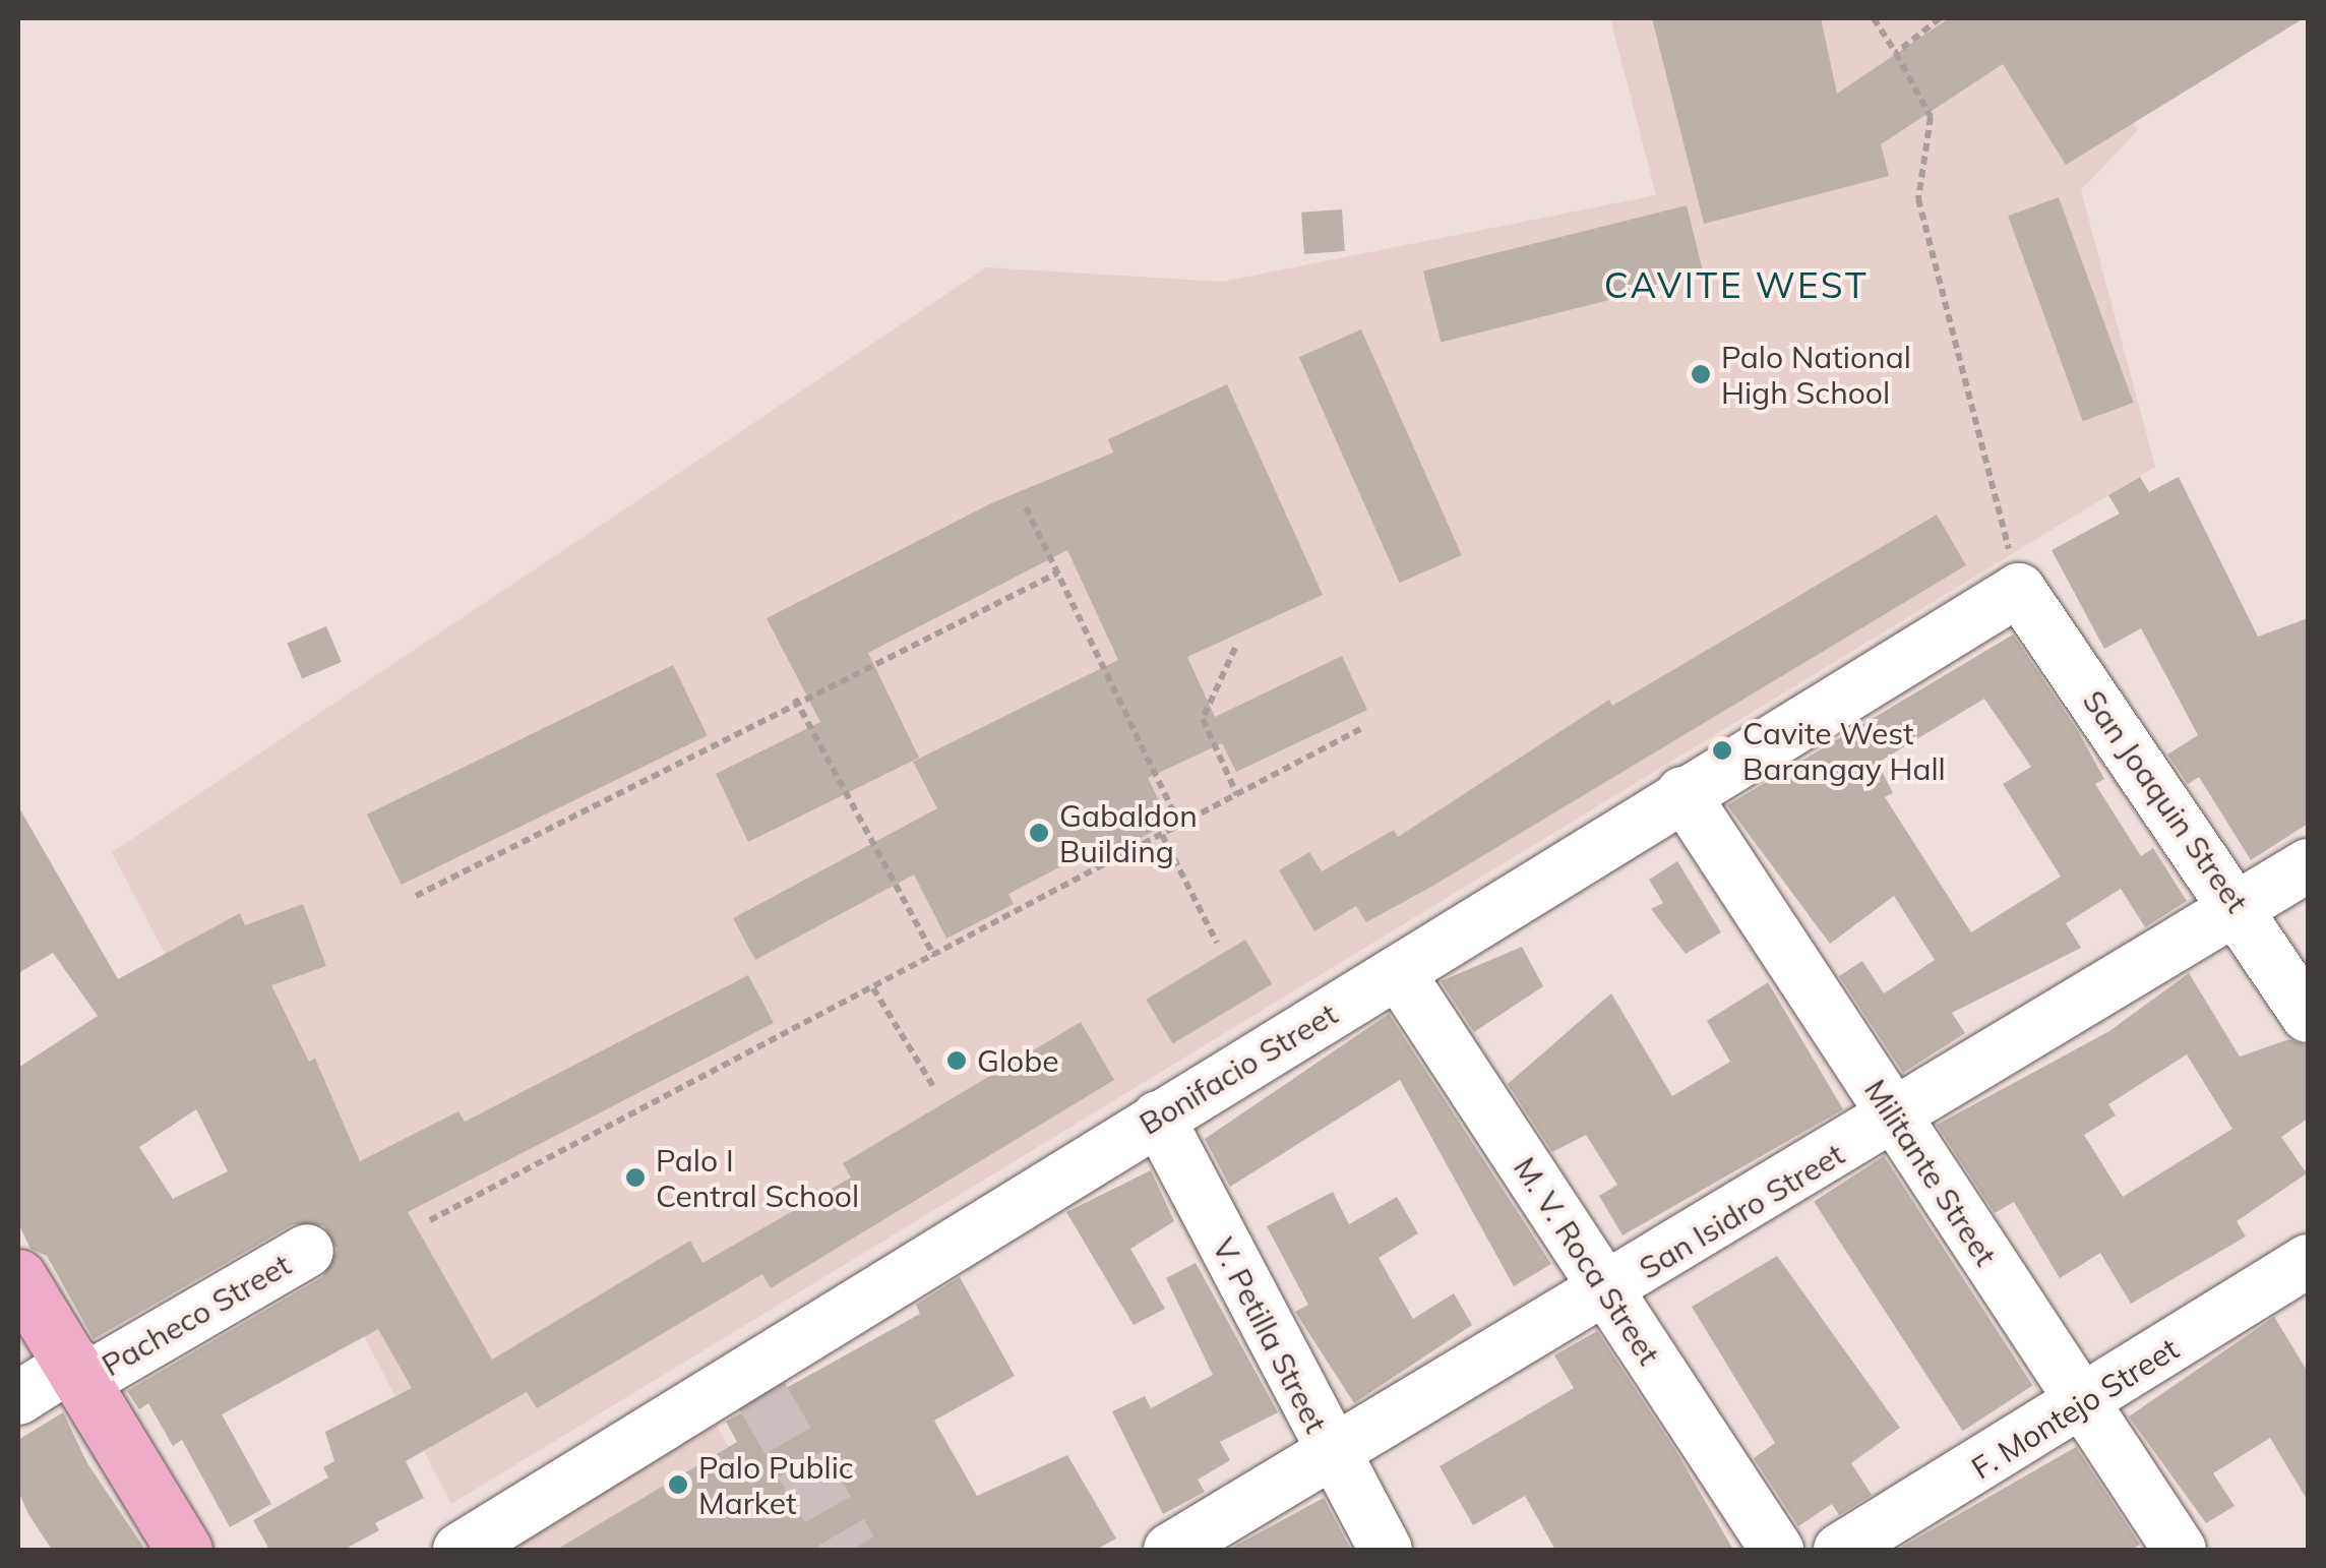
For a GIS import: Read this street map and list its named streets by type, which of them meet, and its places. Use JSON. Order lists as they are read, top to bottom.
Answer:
{
  "streets": {
    "street": [
      "San Joaquin Street",
      "Bonifacio Street",
      "Militante Street",
      "San Isidro Street",
      "M. V. Roca Street",
      "Pacheco Street",
      "V. Petilla Street",
      "F. Montejo Street"
    ]
  },
  "crossings": [
    ["San Joaquin Street", "Bonifacio Street"],
    ["San Joaquin Street", "San Isidro Street"],
    ["Bonifacio Street", "Militante Street"],
    ["Bonifacio Street", "M. V. Roca Street"],
    ["Bonifacio Street", "V. Petilla Street"],
    ["Militante Street", "San Isidro Street"],
    ["Militante Street", "F. Montejo Street"],
    ["San Isidro Street", "M. V. Roca Street"],
    ["San Isidro Street", "V. Petilla Street"]
  ],
  "districts": ["CAVITE WEST"],
  "places": [
    "Palo National High School",
    "Cavite West Barangay Hall",
    "Gabaldon Building",
    "Globe",
    "Palo I Central School",
    "Palo Public Market"
  ]
}
